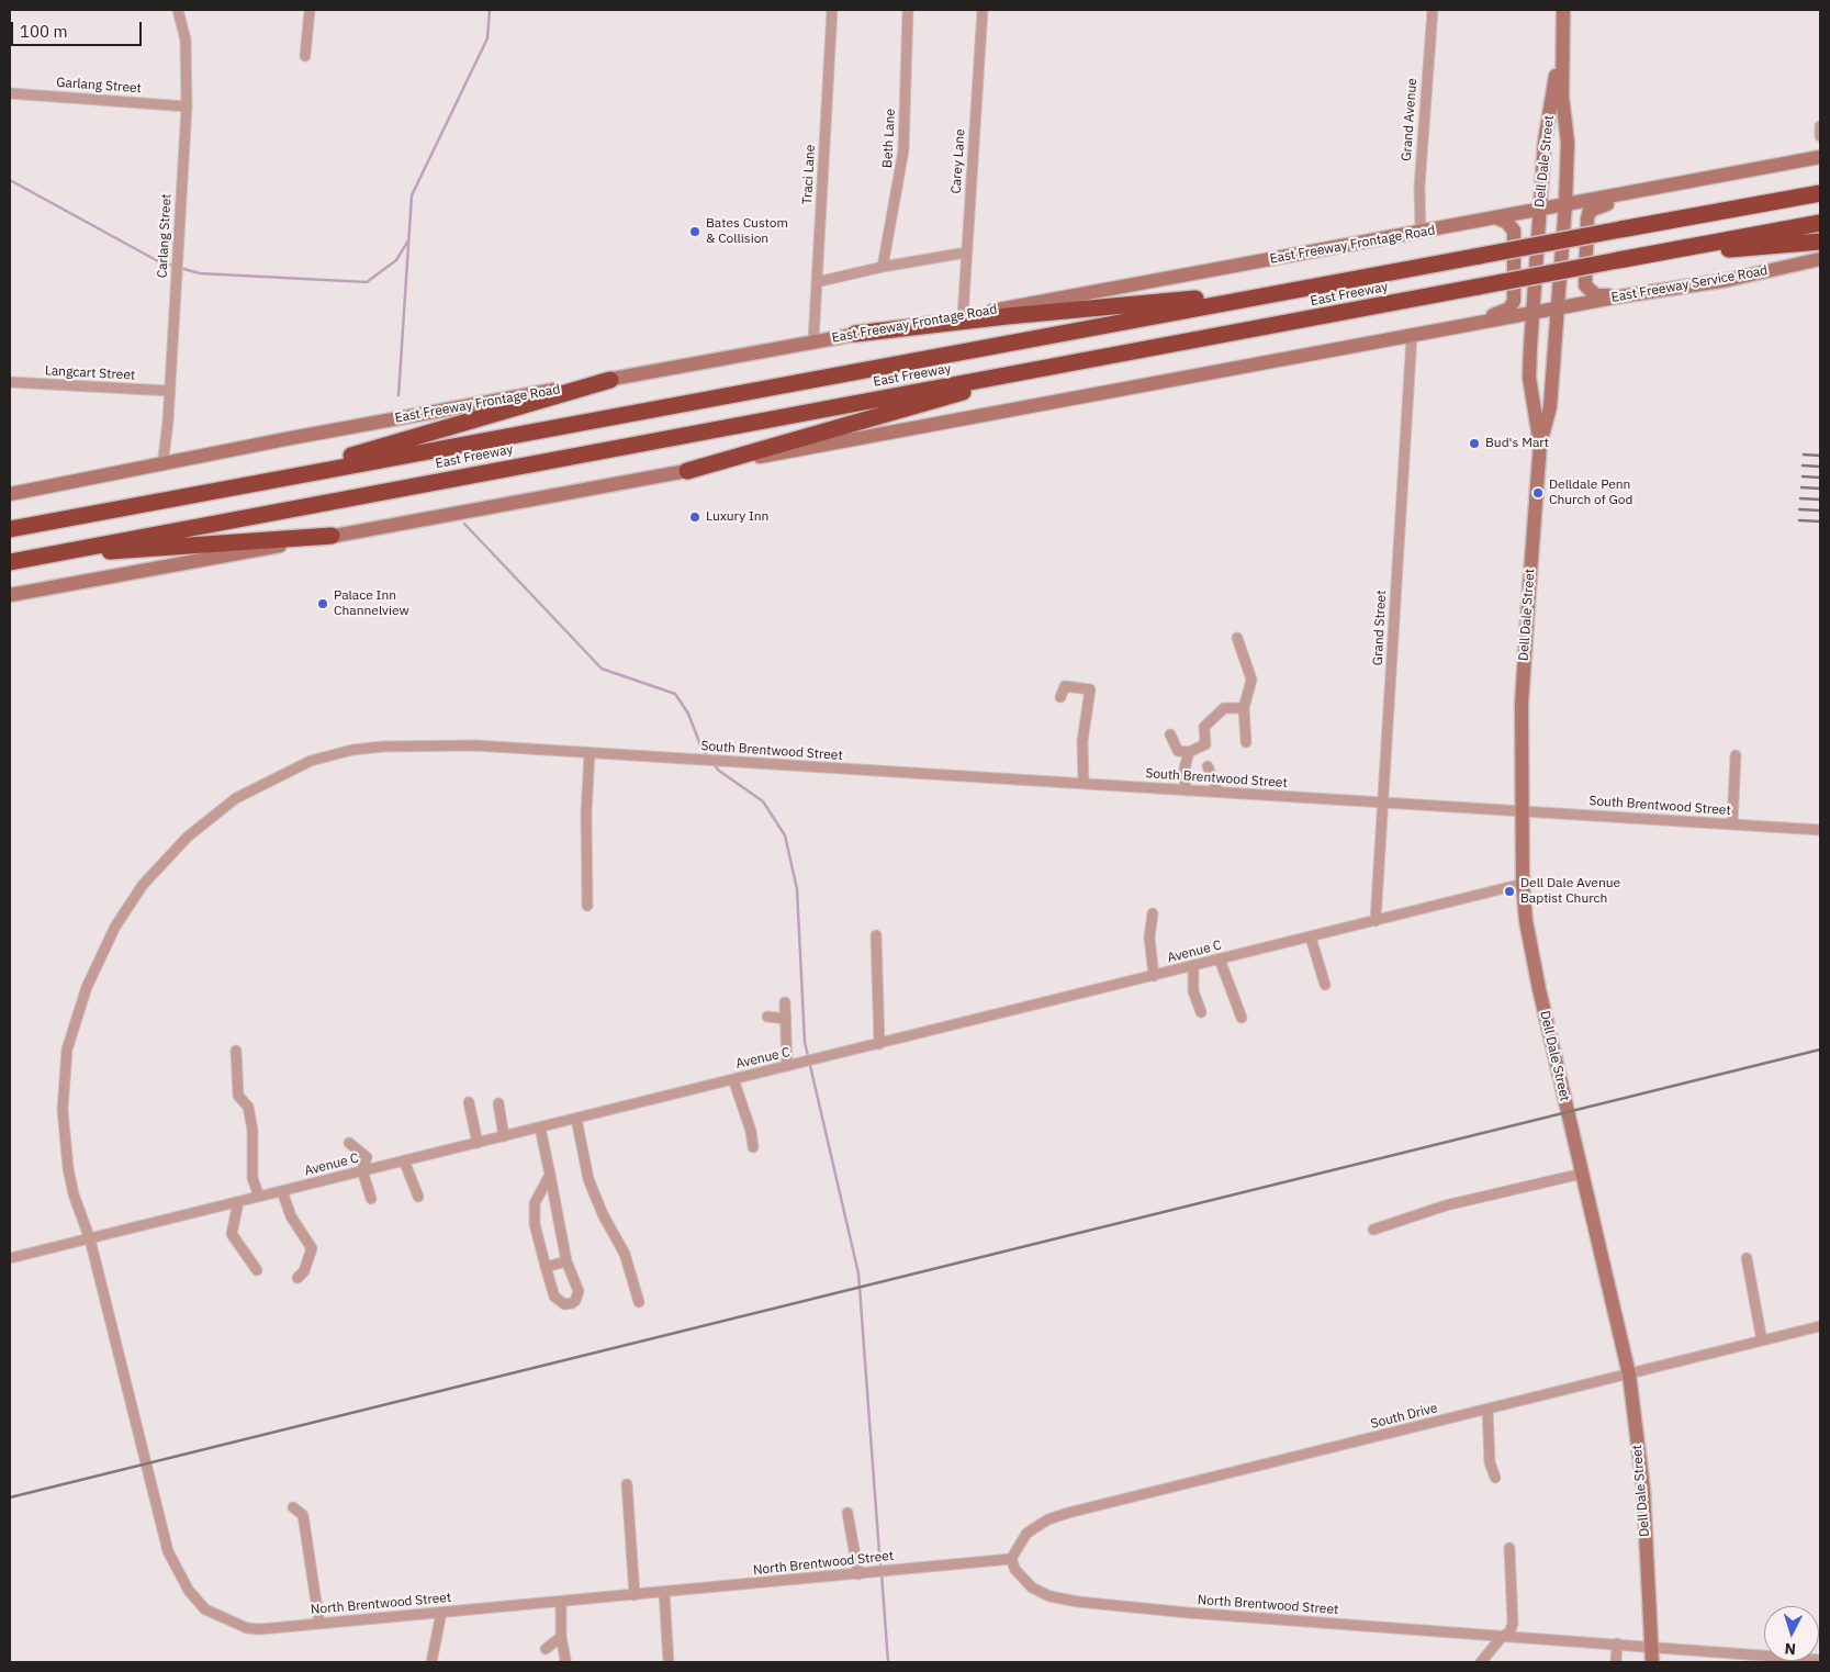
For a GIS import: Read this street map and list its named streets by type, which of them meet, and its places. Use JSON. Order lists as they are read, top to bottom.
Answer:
{
  "streets": {
    "highway": ["East Freeway"],
    "main road": ["Dell Dale Street", "East Freeway Frontage Road", "East Freeway Service Road"],
    "street": [
      "Garlang Street",
      "Grand Avenue",
      "Beth Lane",
      "Carey Lane",
      "Traci Lane",
      "Carlang Street",
      "Langcart Street",
      "Grand Street",
      "South Brentwood Street",
      "Avenue C",
      "South Drive",
      "North Brentwood Street"
    ]
  },
  "crossings": [
    ["Garlang Street", "Carlang Street"],
    ["Grand Avenue", "East Freeway Frontage Road"],
    ["Carey Lane", "East Freeway Frontage Road"],
    ["Dell Dale Street", "East Freeway Frontage Road"],
    ["Dell Dale Street", "East Freeway Service Road"],
    ["Dell Dale Street", "South Brentwood Street"],
    ["Dell Dale Street", "Avenue C"],
    ["Dell Dale Street", "South Drive"],
    ["Dell Dale Street", "North Brentwood Street"],
    ["Traci Lane", "East Freeway Frontage Road"],
    ["Carlang Street", "East Freeway Frontage Road"],
    ["Carlang Street", "Langcart Street"],
    ["Grand Street", "South Brentwood Street"],
    ["Grand Street", "Avenue C"],
    ["South Brentwood Street", "Avenue C"],
    ["South Brentwood Street", "North Brentwood Street"],
    ["Avenue C", "North Brentwood Street"],
    ["South Drive", "North Brentwood Street"]
  ],
  "places": [
    "Bates Custom & Collision",
    "Bud's Mart",
    "Delldale Penn Church of God",
    "Luxury Inn",
    "Palace Inn Channelview",
    "Dell Dale Avenue Baptist Church"
  ],
  "scale_bar": "100 m",
  "north": "bottom"
}
